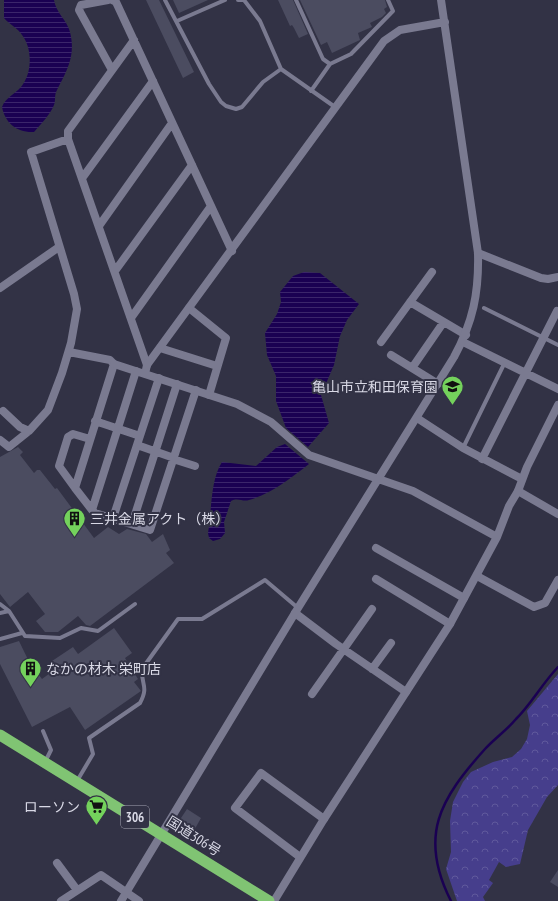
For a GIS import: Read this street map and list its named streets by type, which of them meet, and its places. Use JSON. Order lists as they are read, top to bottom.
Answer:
{
  "streets": {
    "highway": ["306", "国道306号"]
  },
  "places": {
    "school or university": ["亀山市立和田保育園"],
    "building": ["三井金属アクト（株）", "なかの材木 栄町店"],
    "supermarket": ["ローソン"]
  }
}
